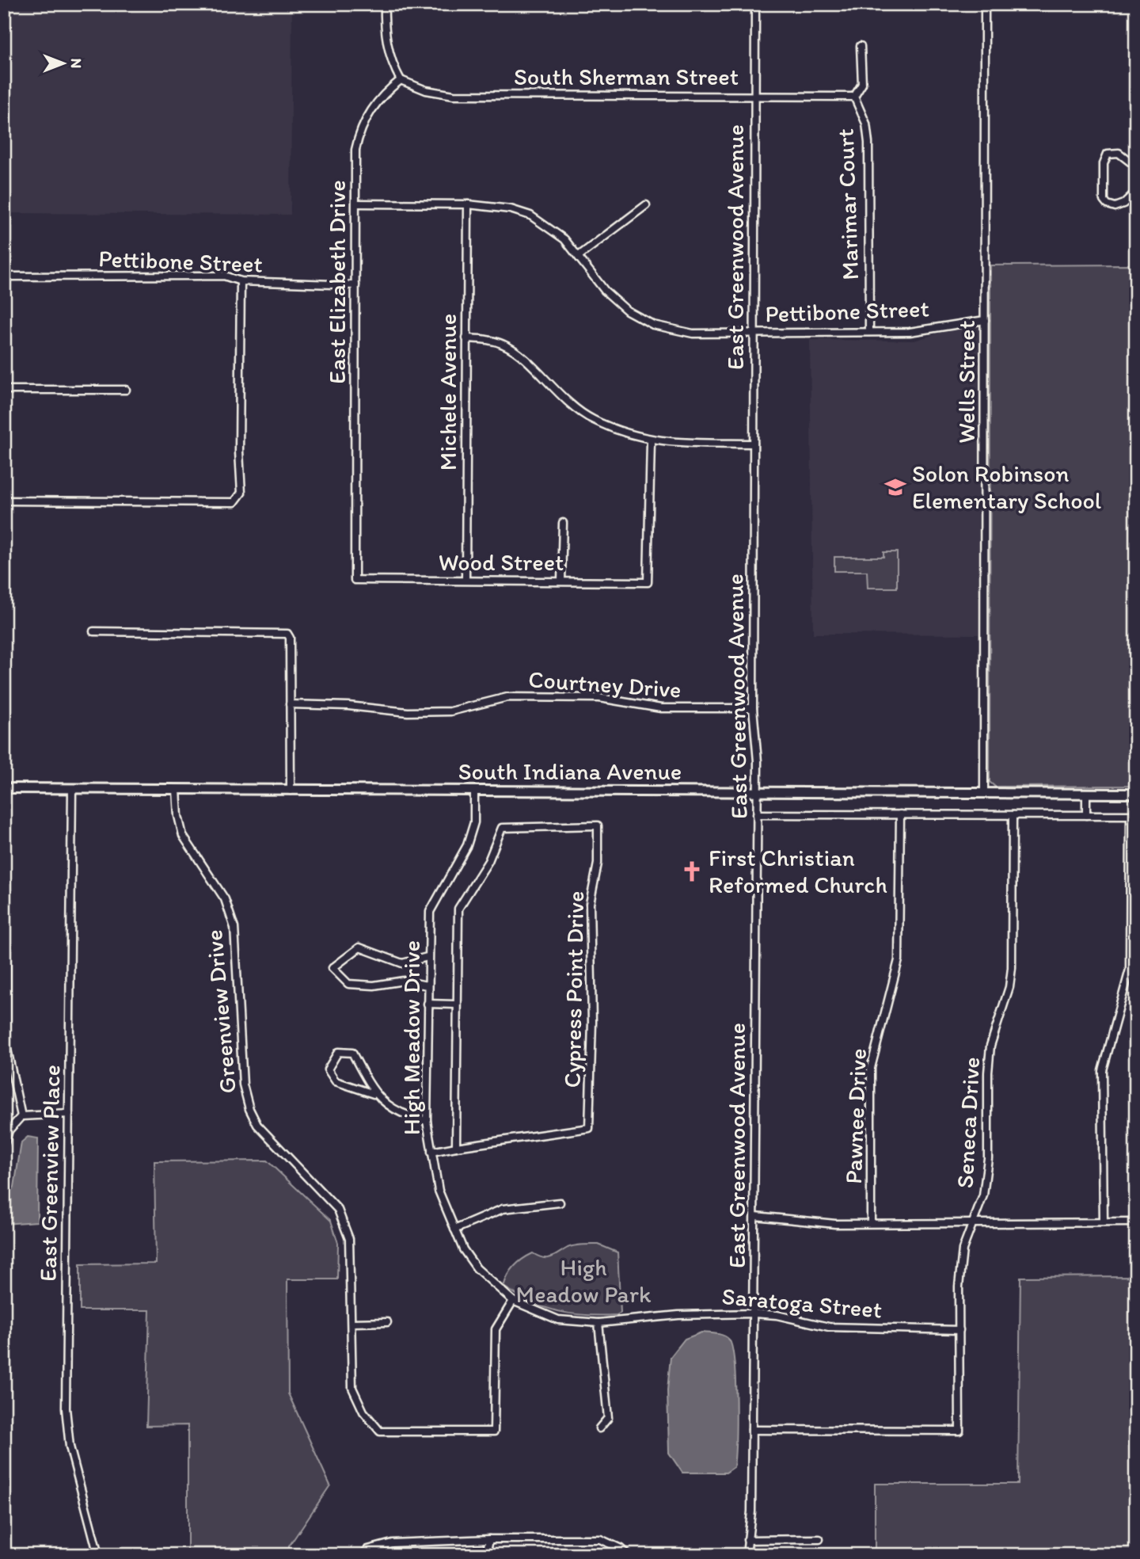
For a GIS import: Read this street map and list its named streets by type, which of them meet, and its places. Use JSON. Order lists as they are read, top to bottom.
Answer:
{
  "streets": {
    "main road": ["South Indiana Avenue"],
    "street": [
      "South Sherman Street",
      "Marimar Court",
      "East Greenwood Avenue",
      "Pettibone Street",
      "East Elizabeth Drive",
      "Wells Street",
      "Michele Avenue",
      "Wood Street",
      "Courtney Drive",
      "Cypress Point Drive",
      "Greenview Drive",
      "High Meadow Drive",
      "Pawnee Drive",
      "Seneca Drive",
      "East Greenview Place",
      "Saratoga Street"
    ]
  },
  "crossings": [
    ["South Sherman Street", "Marimar Court"],
    ["South Sherman Street", "East Greenwood Avenue"],
    ["South Sherman Street", "East Elizabeth Drive"],
    ["Marimar Court", "Pettibone Street"],
    ["East Greenwood Avenue", "Pettibone Street"],
    ["East Greenwood Avenue", "Courtney Drive"],
    ["East Greenwood Avenue", "South Indiana Avenue"],
    ["East Greenwood Avenue", "Seneca Drive"],
    ["East Greenwood Avenue", "Saratoga Street"],
    ["Pettibone Street", "East Elizabeth Drive"],
    ["Pettibone Street", "Wells Street"],
    ["Pettibone Street", "Michele Avenue"],
    ["East Elizabeth Drive", "Wood Street"],
    ["Wells Street", "South Indiana Avenue"],
    ["Michele Avenue", "Wood Street"],
    ["South Indiana Avenue", "Greenview Drive"],
    ["South Indiana Avenue", "High Meadow Drive"],
    ["South Indiana Avenue", "East Greenview Place"],
    ["Greenview Drive", "High Meadow Drive"],
    ["Greenview Drive", "Saratoga Street"],
    ["High Meadow Drive", "Saratoga Street"],
    ["Seneca Drive", "Saratoga Street"]
  ],
  "parks": ["High Meadow Park"],
  "places": {
    "school or university": ["Solon Robinson Elementary School"],
    "church": ["First Christian Reformed Church"]
  },
  "north": "right"
}
